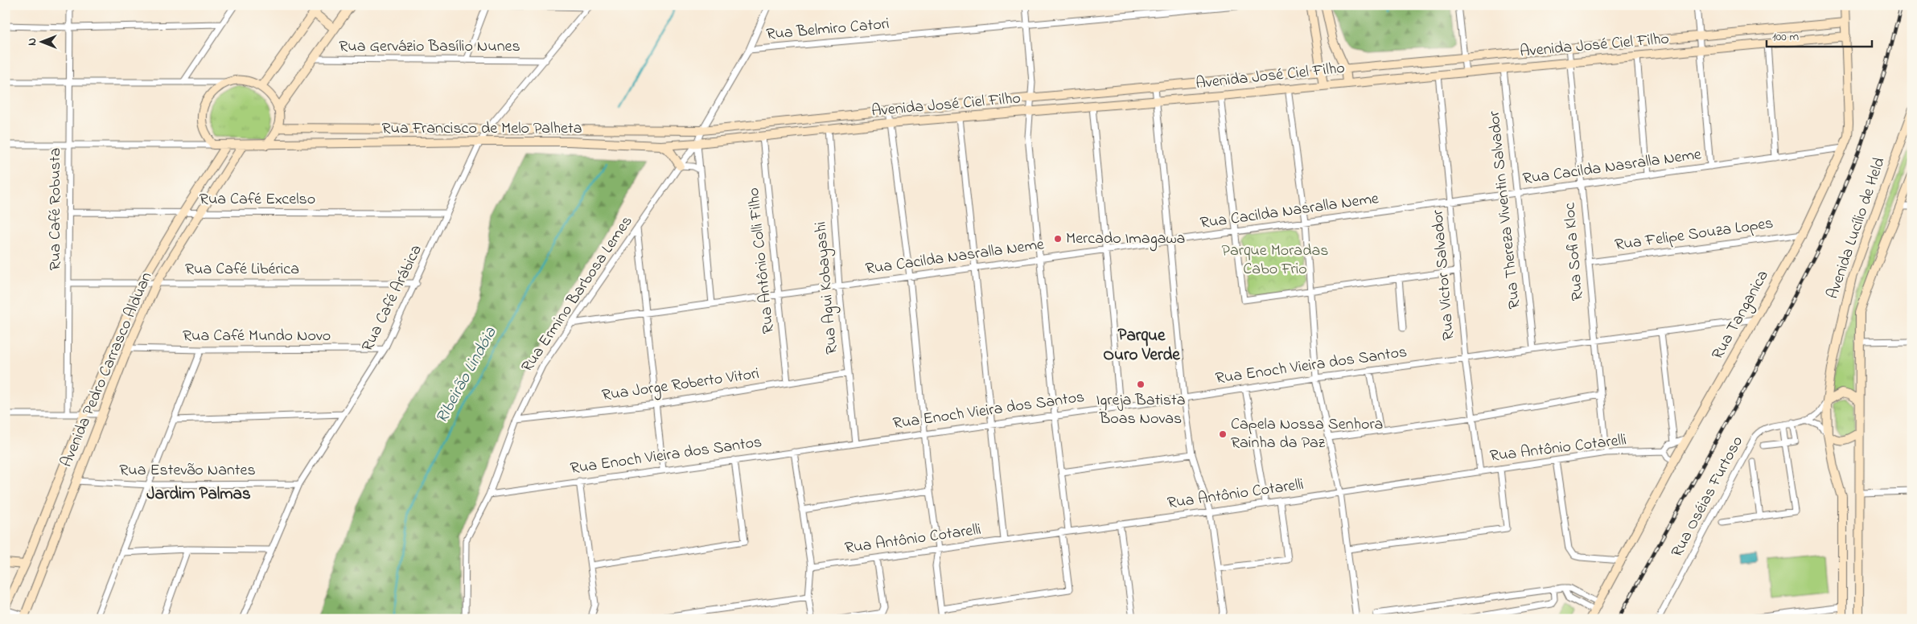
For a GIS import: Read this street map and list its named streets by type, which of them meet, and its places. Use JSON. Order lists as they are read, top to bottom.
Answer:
{
  "streets": {
    "street": [
      "Rua Belmiro Catori",
      "Avenida José Ciel Filho",
      "Rua Gervázio Basílio Nunes",
      "Rua Francisco de Melo Palheta",
      "Rua Cacilda Nasralla Neme",
      "Rua Café Excelso",
      "Rua Café Robusta",
      "Rua Thereza Viventin Salvador",
      "Avenida Lucílio de Held",
      "Rua Felipe Souza Lopes",
      "Rua Sofia Kloc",
      "Rua Antônio Colli Filho",
      "Rua Café Libérica",
      "Rua Victor Salvador",
      "Rua Agui Kobayashi",
      "Rua Ermino Barbosa Lemes",
      "Rua Café Arábica",
      "Rua Tanganica",
      "Rua Café Mundo Novo",
      "Rua Enoch Vieira dos Santos",
      "Avenida Pedro Carrasco Alduan",
      "Rua Jorge Roberto Vitori",
      "Rua Antônio Cotarelli",
      "Rua Estevão Nantes",
      "Rua Oséias Furtoso"
    ]
  },
  "crossings": [
    ["Rua Belmiro Catori", "Rua Ermino Barbosa Lemes"],
    ["Avenida José Ciel Filho", "Rua Francisco de Melo Palheta"],
    ["Avenida José Ciel Filho", "Rua Thereza Viventin Salvador"],
    ["Avenida José Ciel Filho", "Rua Sofia Kloc"],
    ["Avenida José Ciel Filho", "Rua Antônio Colli Filho"],
    ["Avenida José Ciel Filho", "Rua Victor Salvador"],
    ["Avenida José Ciel Filho", "Rua Agui Kobayashi"],
    ["Avenida José Ciel Filho", "Rua Ermino Barbosa Lemes"],
    ["Avenida José Ciel Filho", "Rua Tanganica"],
    ["Rua Gervázio Basílio Nunes", "Rua Café Arábica"],
    ["Rua Francisco de Melo Palheta", "Rua Ermino Barbosa Lemes"],
    ["Rua Francisco de Melo Palheta", "Rua Café Arábica"],
    ["Rua Francisco de Melo Palheta", "Avenida Pedro Carrasco Alduan"],
    ["Rua Cacilda Nasralla Neme", "Rua Thereza Viventin Salvador"],
    ["Rua Cacilda Nasralla Neme", "Rua Sofia Kloc"],
    ["Rua Cacilda Nasralla Neme", "Rua Antônio Colli Filho"],
    ["Rua Cacilda Nasralla Neme", "Rua Victor Salvador"],
    ["Rua Cacilda Nasralla Neme", "Rua Agui Kobayashi"],
    ["Rua Cacilda Nasralla Neme", "Rua Ermino Barbosa Lemes"],
    ["Rua Cacilda Nasralla Neme", "Rua Tanganica"],
    ["Rua Café Excelso", "Rua Café Robusta"],
    ["Rua Café Excelso", "Rua Café Arábica"],
    ["Rua Café Excelso", "Avenida Pedro Carrasco Alduan"],
    ["Rua Café Robusta", "Rua Café Libérica"],
    ["Rua Thereza Viventin Salvador", "Rua Enoch Vieira dos Santos"],
    ["Avenida Lucílio de Held", "Rua Oséias Furtoso"],
    ["Rua Felipe Souza Lopes", "Rua Sofia Kloc"],
    ["Rua Felipe Souza Lopes", "Rua Tanganica"],
    ["Rua Sofia Kloc", "Rua Enoch Vieira dos Santos"],
    ["Rua Sofia Kloc", "Rua Antônio Cotarelli"],
    ["Rua Antônio Colli Filho", "Rua Jorge Roberto Vitori"],
    ["Rua Café Libérica", "Rua Café Arábica"],
    ["Rua Café Libérica", "Avenida Pedro Carrasco Alduan"],
    ["Rua Victor Salvador", "Rua Enoch Vieira dos Santos"],
    ["Rua Victor Salvador", "Rua Antônio Cotarelli"],
    ["Rua Agui Kobayashi", "Rua Enoch Vieira dos Santos"],
    ["Rua Agui Kobayashi", "Rua Jorge Roberto Vitori"],
    ["Rua Ermino Barbosa Lemes", "Rua Enoch Vieira dos Santos"],
    ["Rua Ermino Barbosa Lemes", "Rua Jorge Roberto Vitori"],
    ["Rua Café Arábica", "Rua Café Mundo Novo"],
    ["Rua Café Arábica", "Rua Estevão Nantes"],
    ["Rua Tanganica", "Rua Enoch Vieira dos Santos"],
    ["Rua Café Mundo Novo", "Avenida Pedro Carrasco Alduan"],
    ["Avenida Pedro Carrasco Alduan", "Rua Estevão Nantes"]
  ],
  "districts": ["Parque Ouro Verde", "Jardim Palmas"],
  "water": ["Ribeirão Lindóia"],
  "parks": ["Parque Moradas Cabo Frio"],
  "places": ["Mercado Imagawa", "Igreja Batista Boas Novas", "Capela Nossa Senhora Rainha da Paz"],
  "scale_bar": "100 m",
  "north": "left"
}
